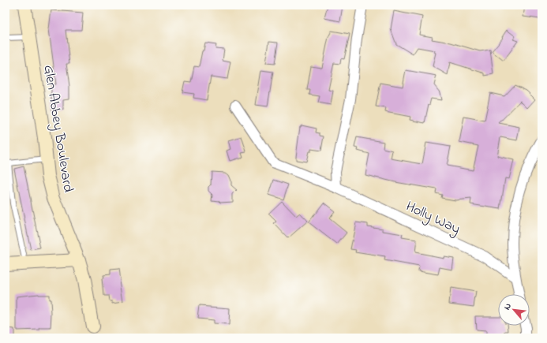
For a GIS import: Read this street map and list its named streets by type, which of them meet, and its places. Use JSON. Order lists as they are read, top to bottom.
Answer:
{
  "streets": {
    "street": ["Glen Abbey Boulevard", "Holly Way"]
  },
  "north": "top left"
}
